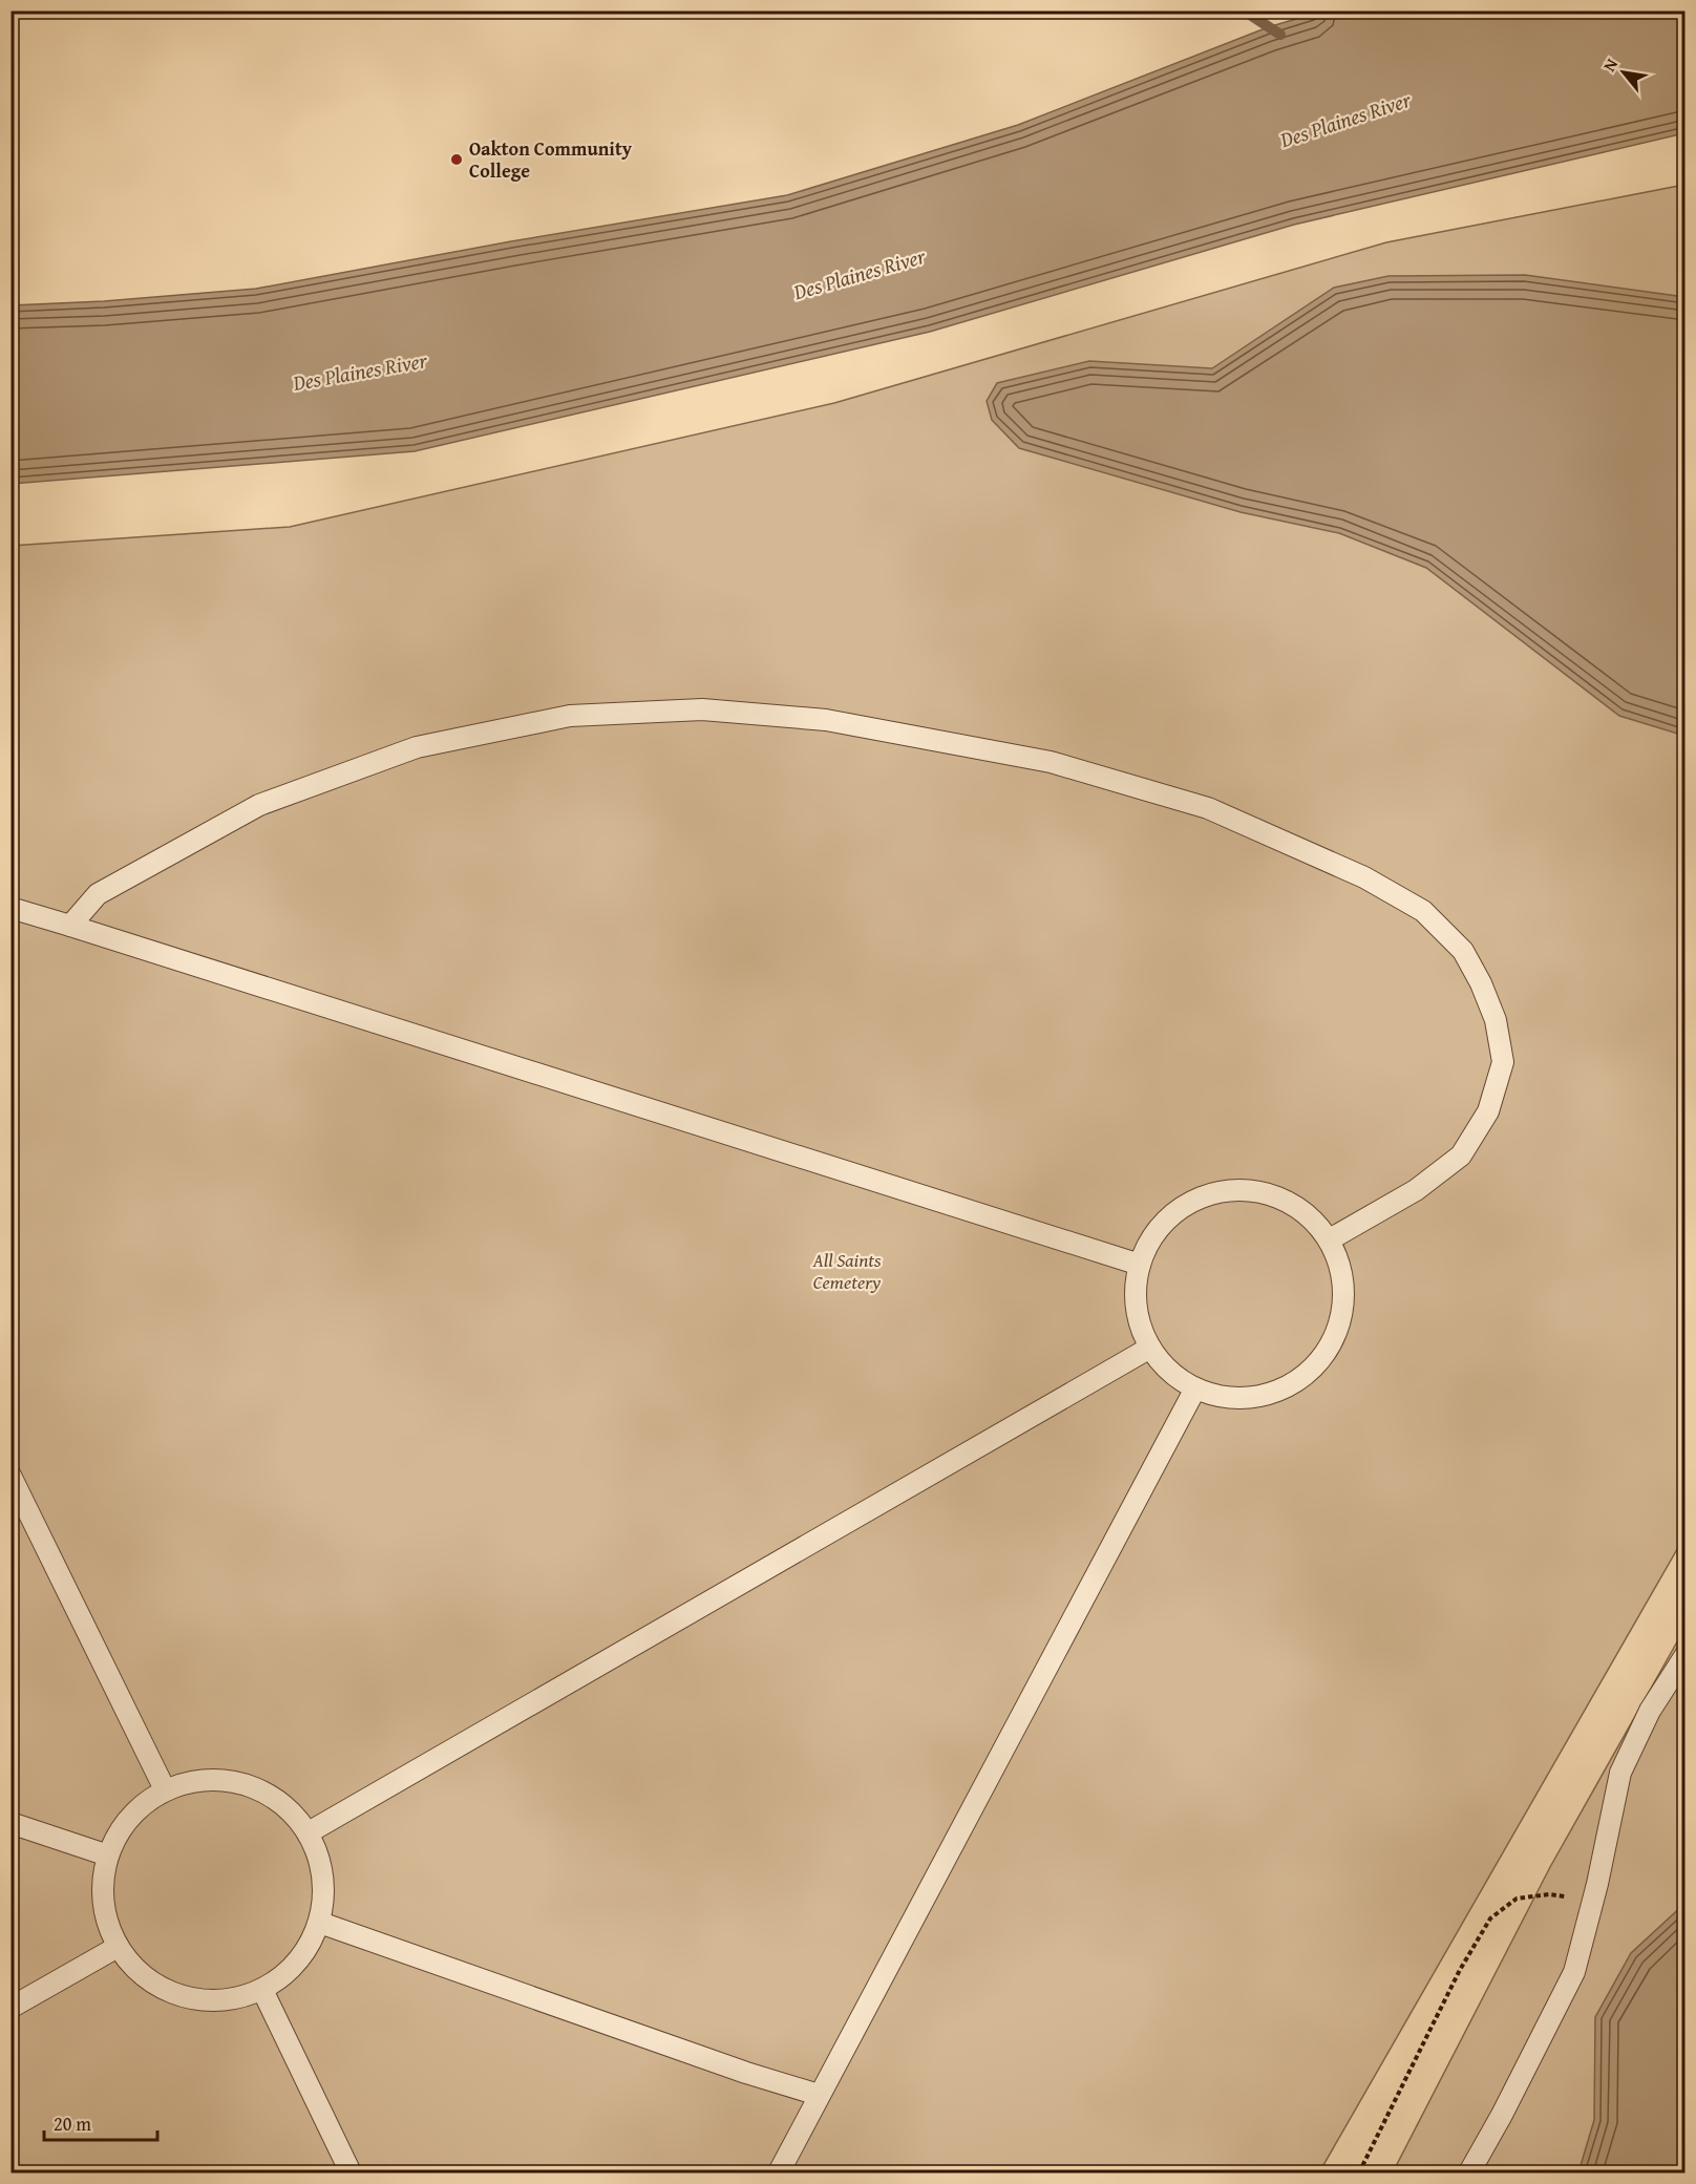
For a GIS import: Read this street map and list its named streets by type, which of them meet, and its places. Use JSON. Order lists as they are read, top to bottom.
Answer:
{
  "water": ["Des Plaines River"],
  "parks": ["All Saints Cemetery"],
  "places": ["Oakton Community College"],
  "scale_bar": "20 m",
  "north": "top left"
}
